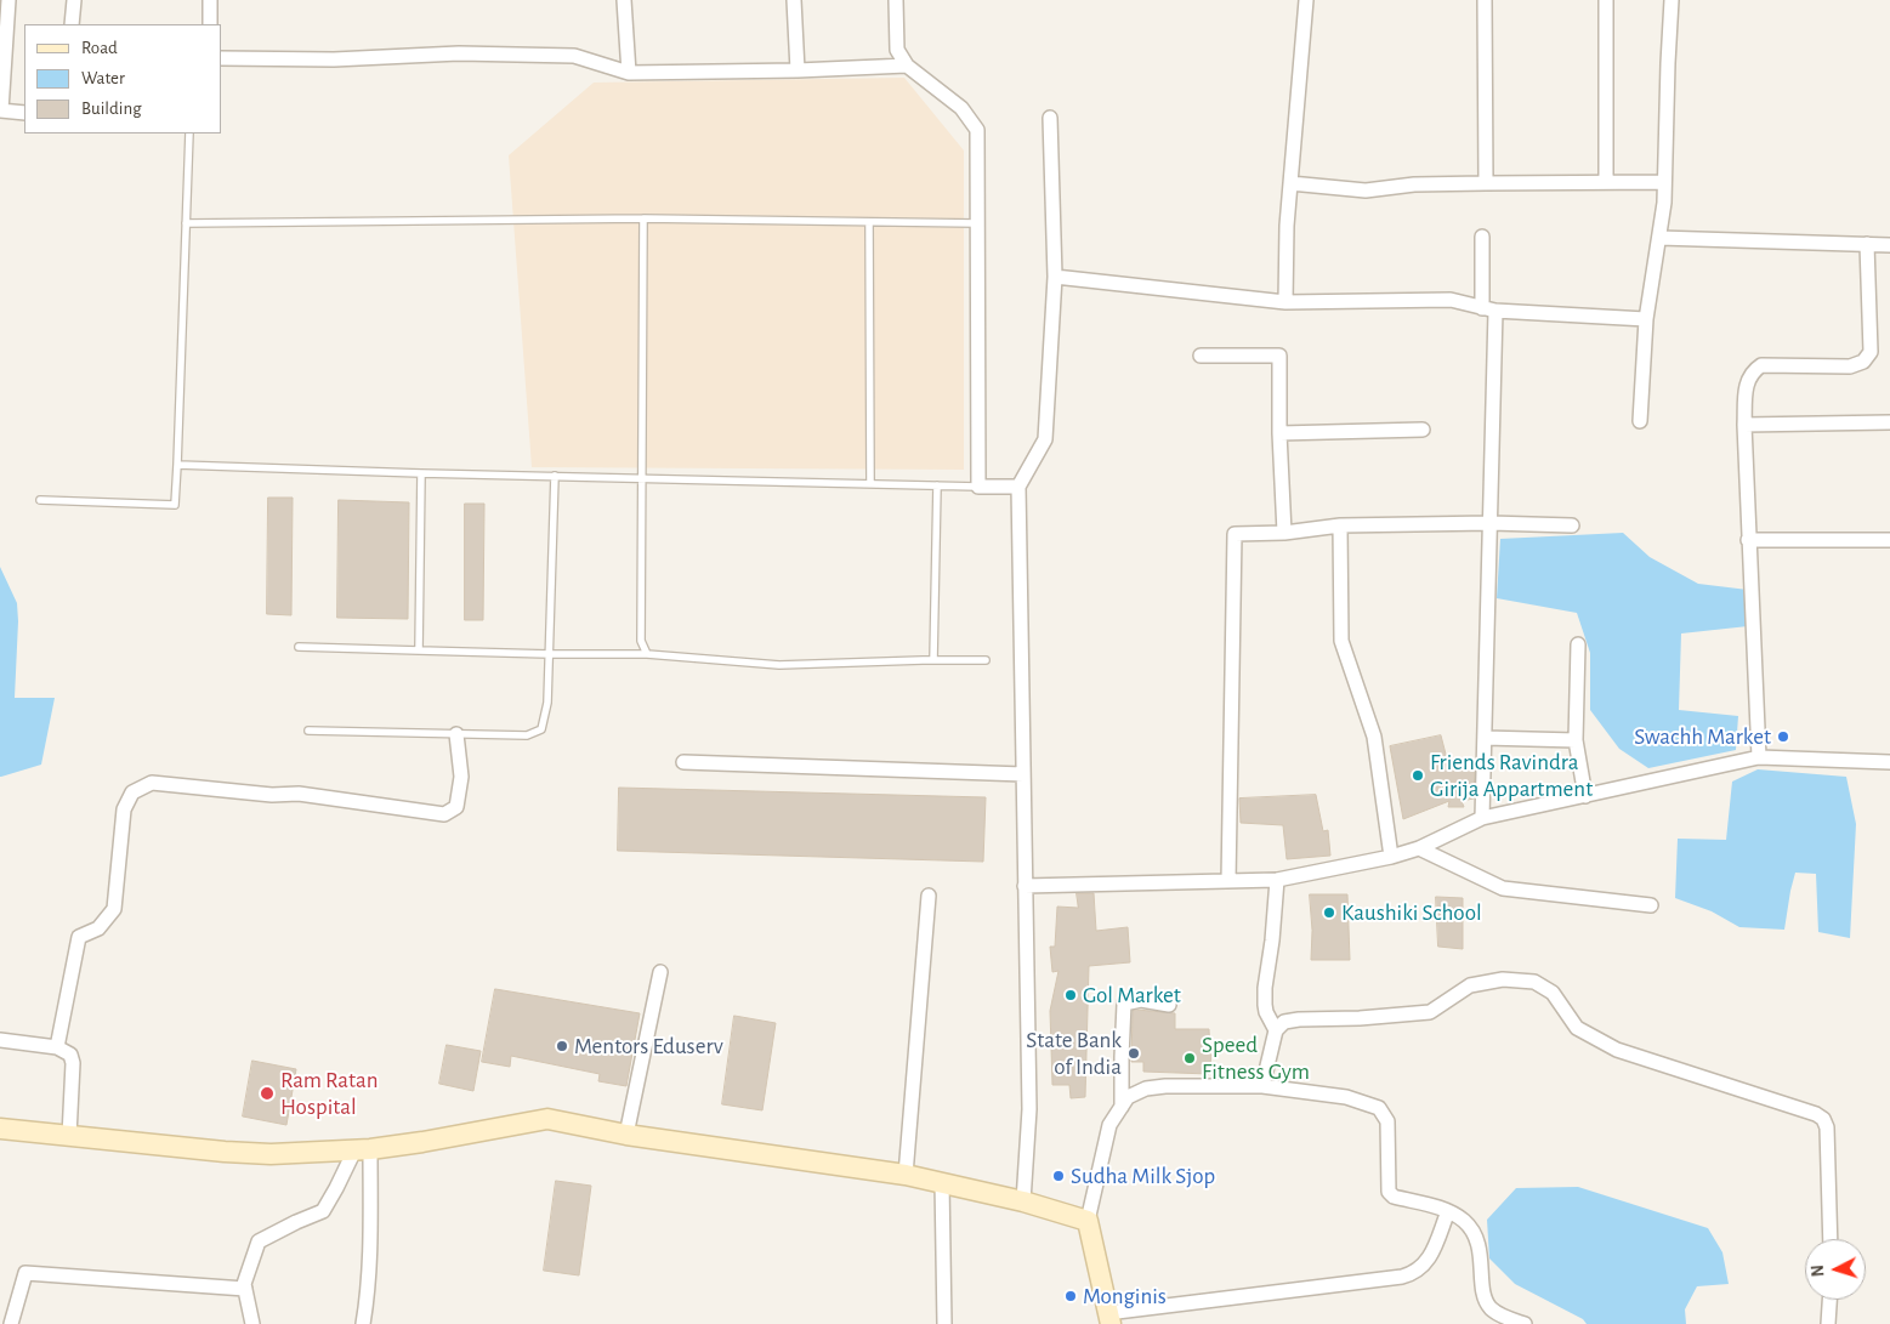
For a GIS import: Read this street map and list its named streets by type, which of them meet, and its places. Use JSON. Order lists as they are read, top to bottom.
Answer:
{
  "places": [
    "Swachh Market",
    "Friends Ravindra Girija Appartment",
    "Kaushiki School",
    "Gol Market",
    "Mentors Eduserv",
    "State Bank of India",
    "Speed Fitness Gym",
    "Ram Ratan Hospital",
    "Sudha Milk Sjop",
    "Monginis"
  ],
  "legend": ["Road", "Water", "Building"],
  "north": "left"
}
